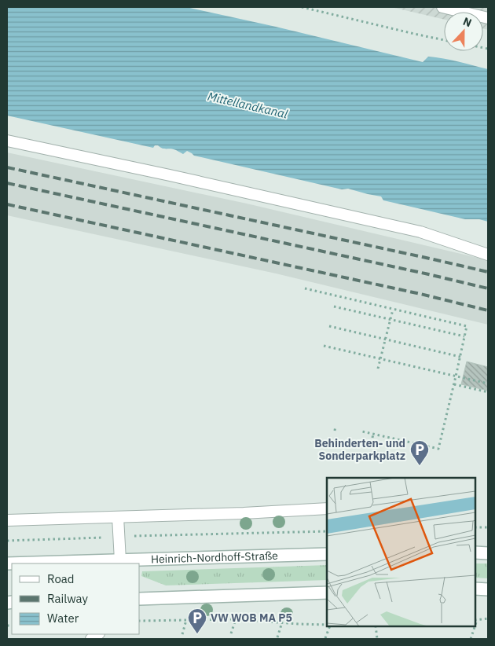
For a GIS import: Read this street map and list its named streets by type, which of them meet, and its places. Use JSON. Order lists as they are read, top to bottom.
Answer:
{
  "streets": {
    "main road": ["Heinrich-Nordhoff-Straße"]
  },
  "water": ["Mittellandkanal"],
  "places": {
    "parking": ["Behinderten- und Sonderparkplatz", "VW WOB MA P5"]
  },
  "legend": ["Road", "Railway", "Water"],
  "north": "top"
}
